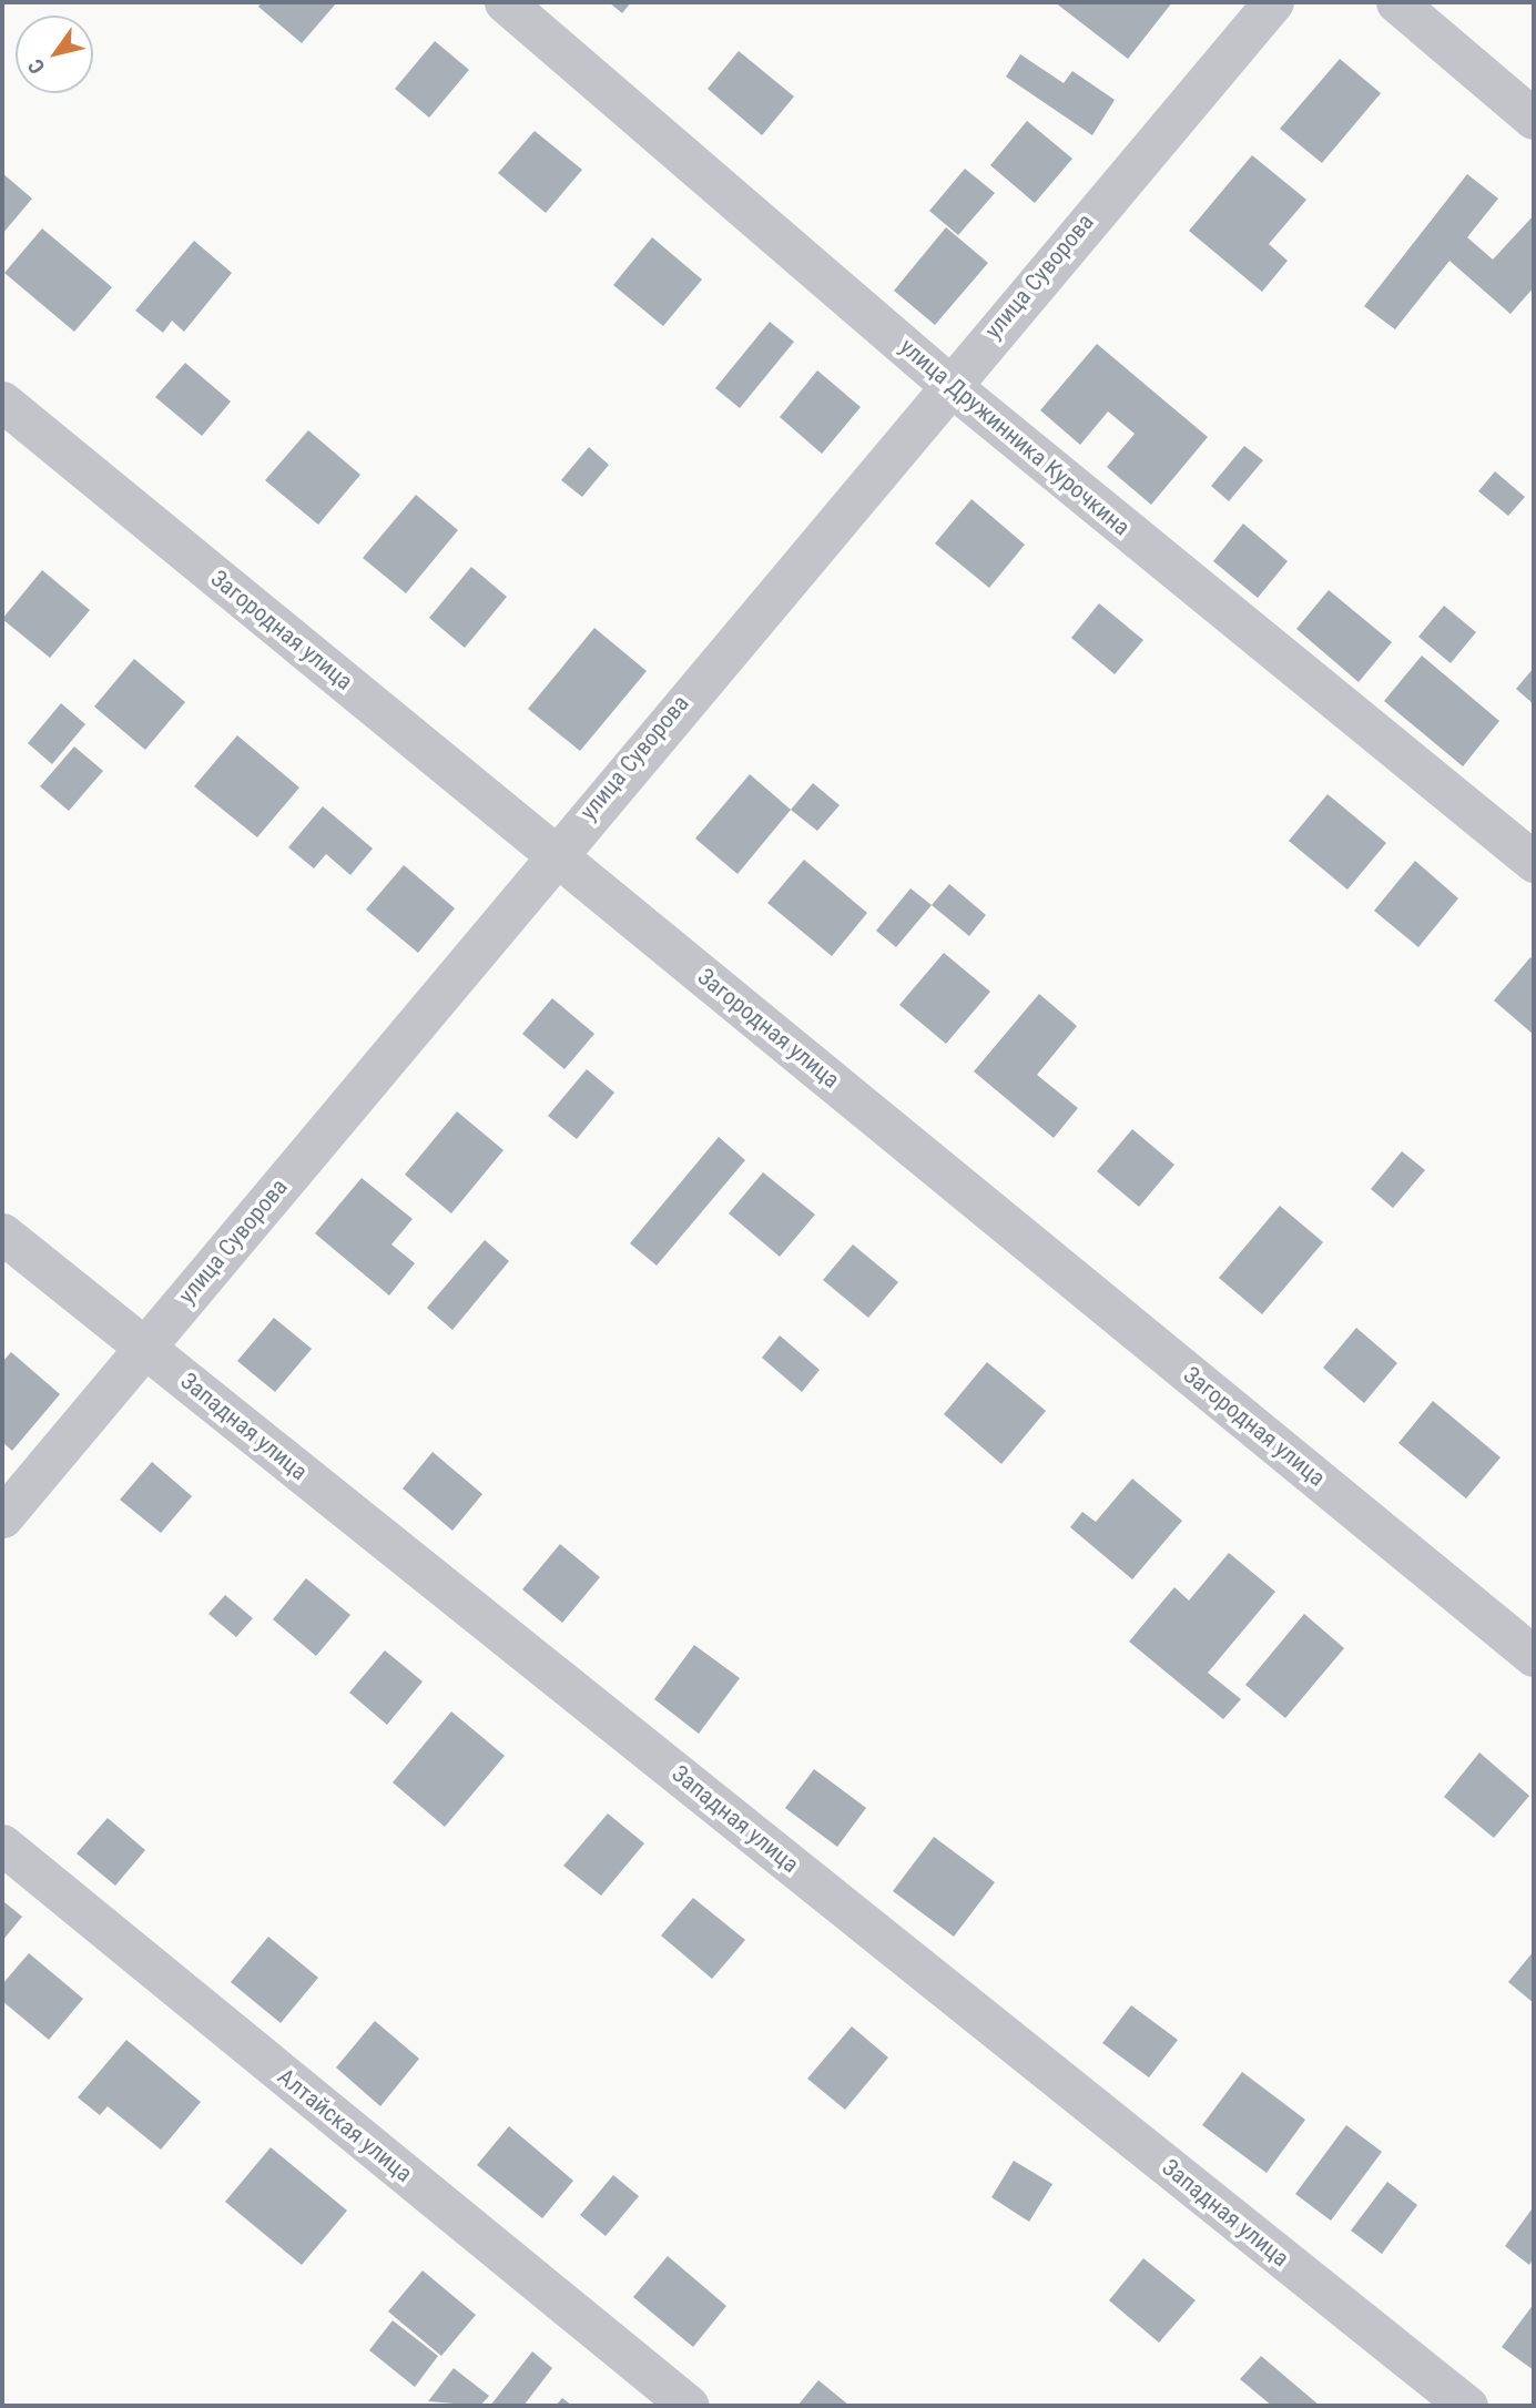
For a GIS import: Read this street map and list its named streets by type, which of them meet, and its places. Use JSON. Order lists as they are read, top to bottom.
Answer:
{
  "streets": {
    "street": [
      "улица Суворова",
      "улица Дружинника Курочкина",
      "Загородная улица",
      "Западная улица",
      "Алтайская улица"
    ]
  },
  "crossings": [
    ["улица Суворова", "улица Дружинника Курочкина"],
    ["улица Суворова", "Загородная улица"],
    ["улица Суворова", "Западная улица"]
  ],
  "north": "bottom left"
}
